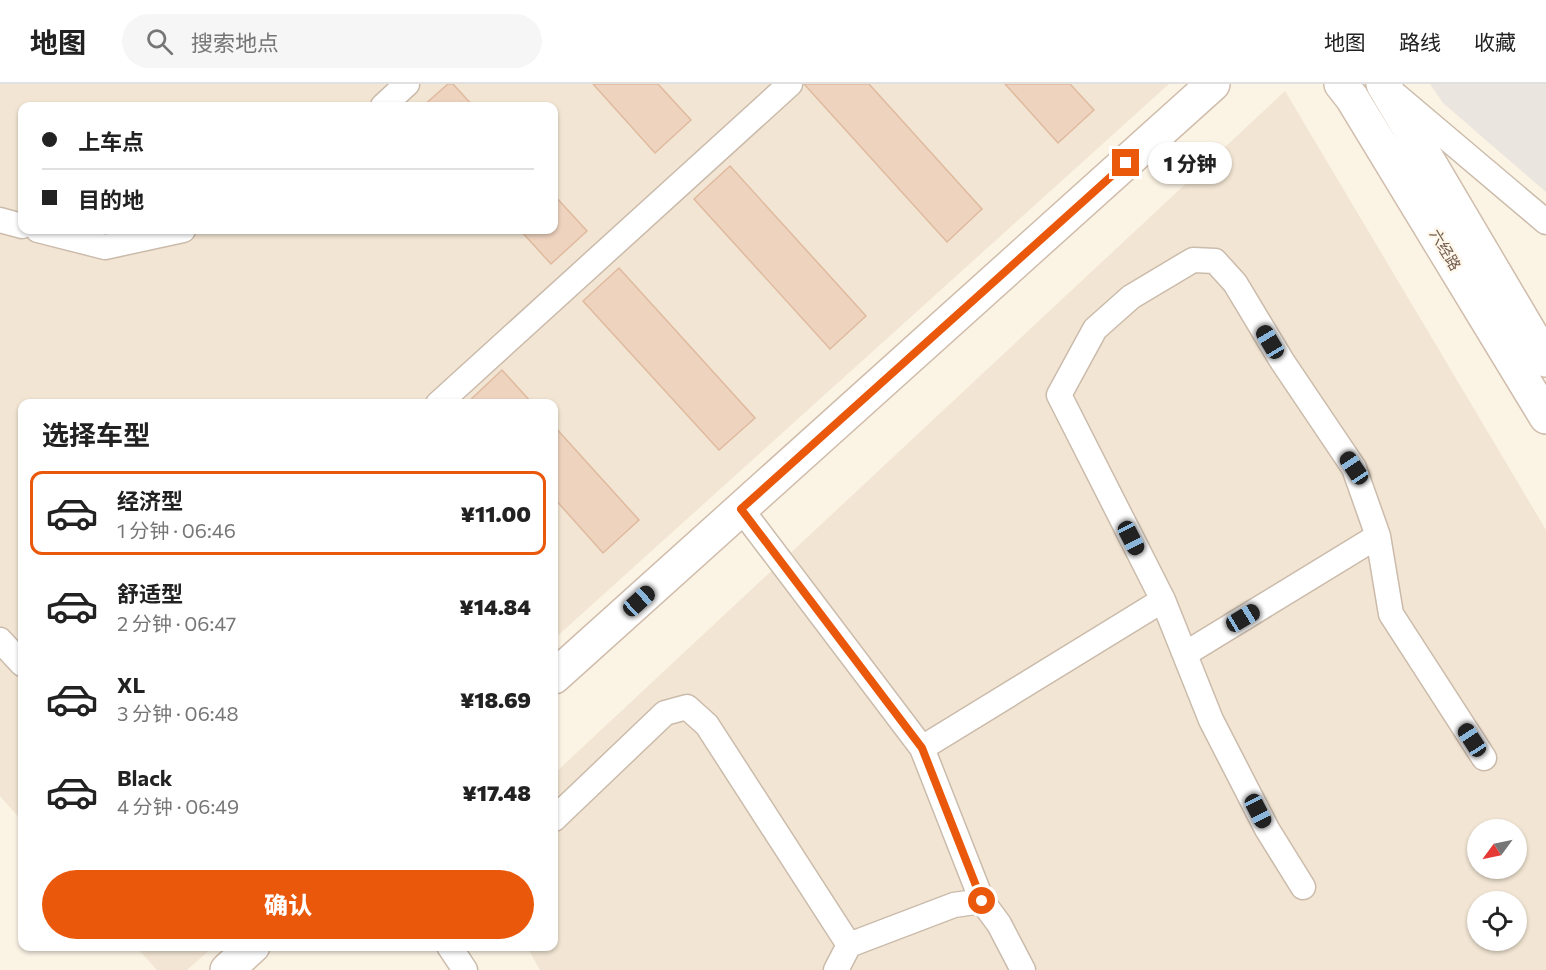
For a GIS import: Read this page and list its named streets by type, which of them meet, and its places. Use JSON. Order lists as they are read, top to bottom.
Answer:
{
  "streets": {
    "street": ["六经路"]
  },
  "north": "bottom left",
  "page": {
    "header": "地图",
    "search": "搜索地点",
    "nav": ["地图", "路线", "收藏"],
    "banner": ["上车点", "目的地"],
    "bubble": "1 分钟",
    "heading": "选择车型",
    "list": [
      {
        "name": "经济型",
        "note": "1 分钟 · 06:46",
        "value": "¥11.00"
      },
      {
        "name": "舒适型",
        "note": "2 分钟 · 06:47",
        "value": "¥14.84"
      },
      {
        "name": "XL",
        "note": "3 分钟 · 06:48",
        "value": "¥18.69"
      },
      {
        "name": "Black",
        "note": "4 分钟 · 06:49",
        "value": "¥17.48"
      }
    ],
    "buttons": "确认"
  }
}
